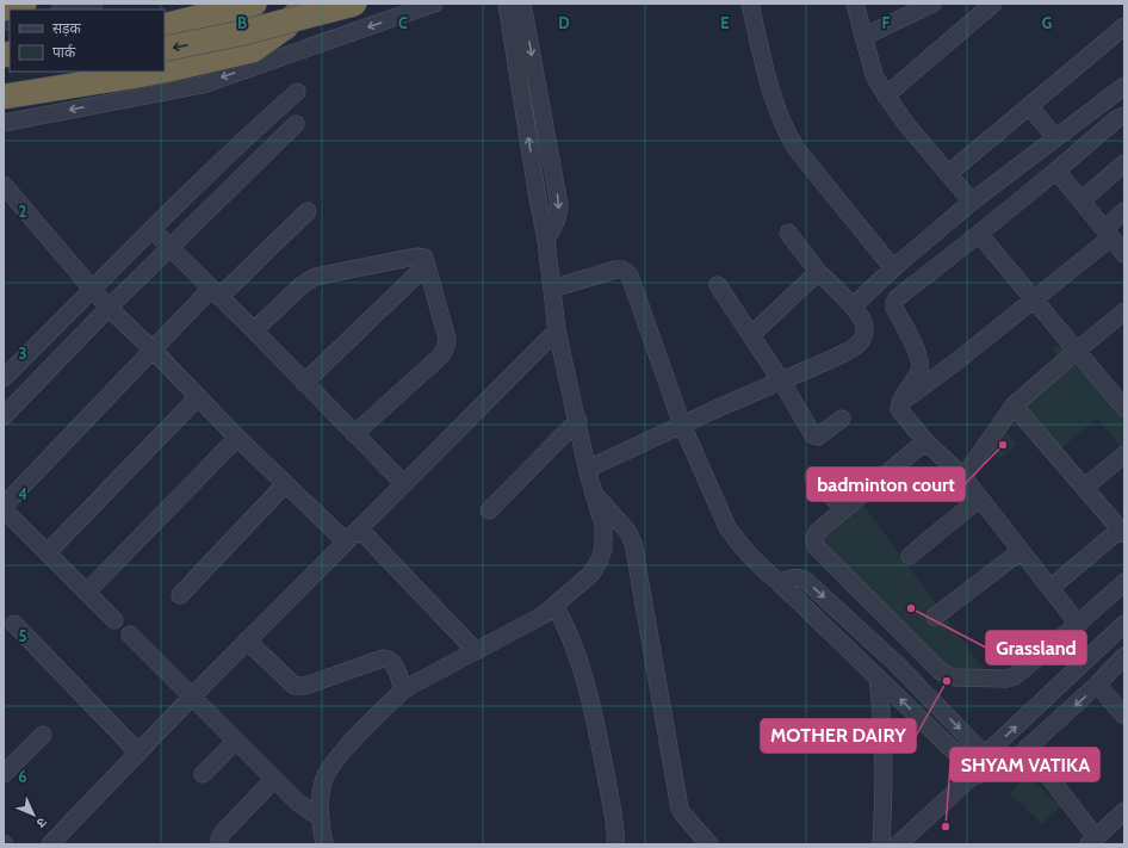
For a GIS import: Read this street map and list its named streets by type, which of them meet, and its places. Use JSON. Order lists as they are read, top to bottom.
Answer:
{
  "places": [
    "badminton court",
    "Grassland",
    "MOTHER DAIRY",
    "SHYAM VATIKA"
  ],
  "legend": ["सड़क", "पार्क"],
  "north": "bottom right",
  "grid": {
    "columns": [
      "B",
      "C",
      "D",
      "E",
      "F",
      "G"
    ],
    "rows": [
      "2",
      "3",
      "4",
      "5",
      "6"
    ]
  }
}
